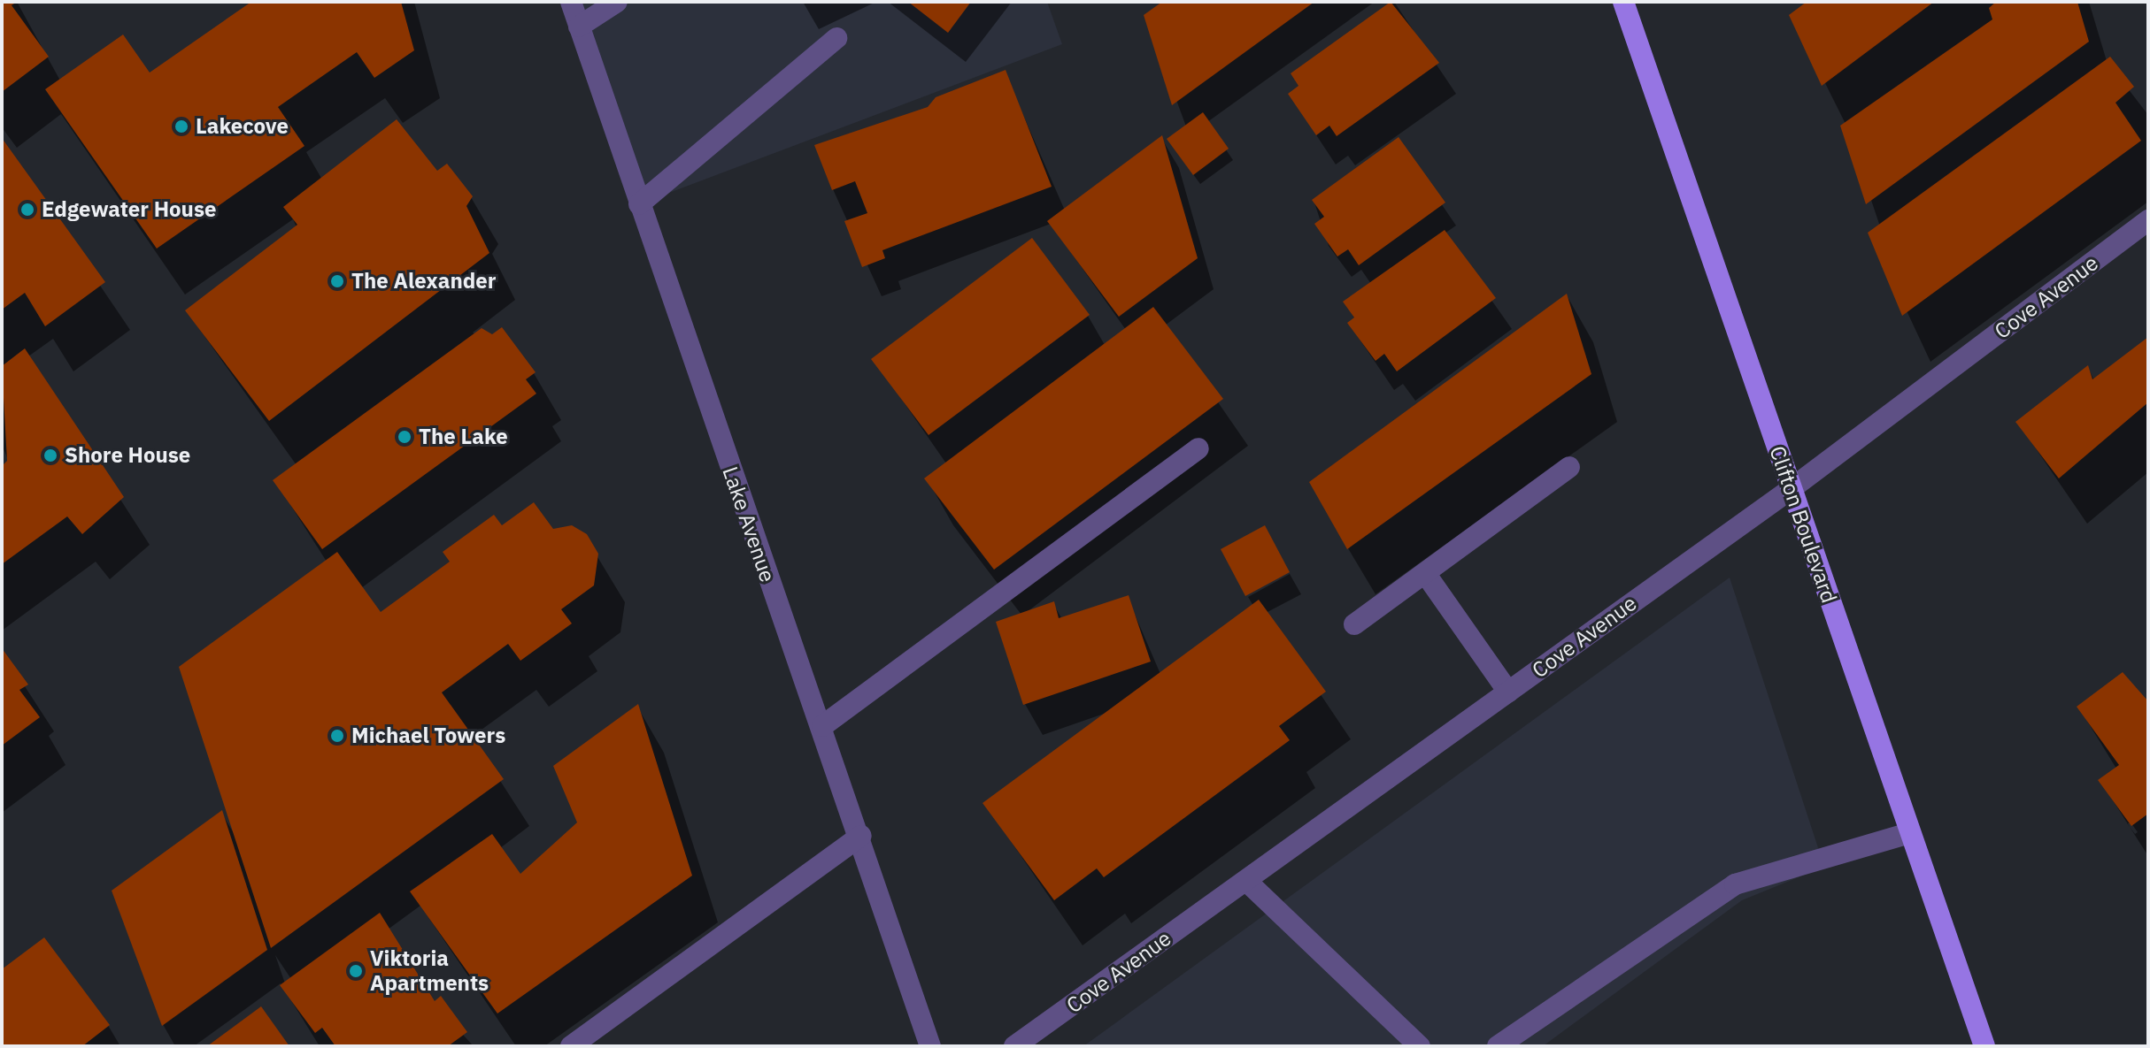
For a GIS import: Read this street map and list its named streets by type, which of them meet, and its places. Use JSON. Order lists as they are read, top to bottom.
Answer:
{
  "streets": {
    "main road": ["Clifton Boulevard"],
    "street": ["Cove Avenue", "Lake Avenue"]
  },
  "crossings": [
    ["Cove Avenue", "Clifton Boulevard"]
  ],
  "places": [
    "Lakecove",
    "Edgewater House",
    "The Alexander",
    "The Lake",
    "Shore House",
    "Michael Towers",
    "Viktoria Apartments"
  ]
}
